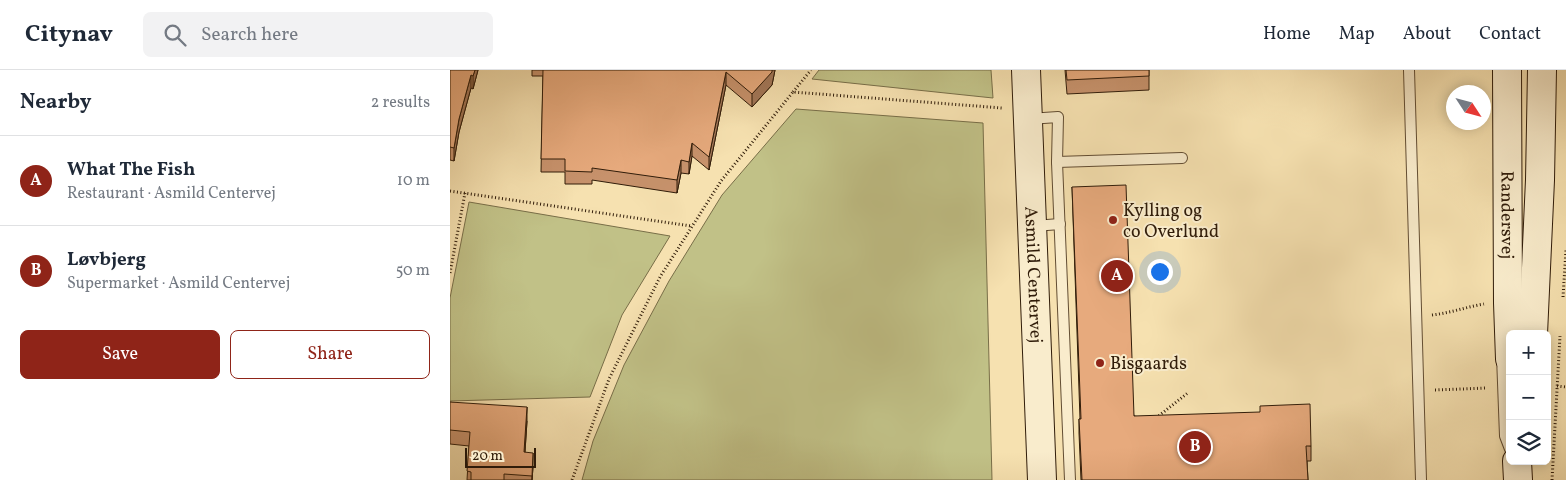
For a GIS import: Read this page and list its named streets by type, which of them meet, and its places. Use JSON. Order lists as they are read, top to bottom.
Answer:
{
  "streets": {
    "street": ["Randersvej", "Asmild Centervej"]
  },
  "places": ["Kylling og co Overlund", "Bisgaards"],
  "scale_bar": "20 m",
  "north": "bottom right",
  "page": {
    "header": "Citynav",
    "search": "Search here",
    "nav": [
      "Home",
      "Map",
      "About",
      "Contact"
    ],
    "heading": ["Nearby", "2 results"],
    "list": [
      {
        "mark": "A",
        "name": "What The Fish",
        "note": "Restaurant · Asmild Centervej",
        "value": "10 m"
      },
      {
        "mark": "B",
        "name": "Løvbjerg",
        "note": "Supermarket · Asmild Centervej",
        "value": "50 m"
      }
    ],
    "pins": ["A", "B"],
    "buttons": ["Save", "Share"],
    "map_buttons": ["+", "−"],
    "scale": "20 m"
  }
}
